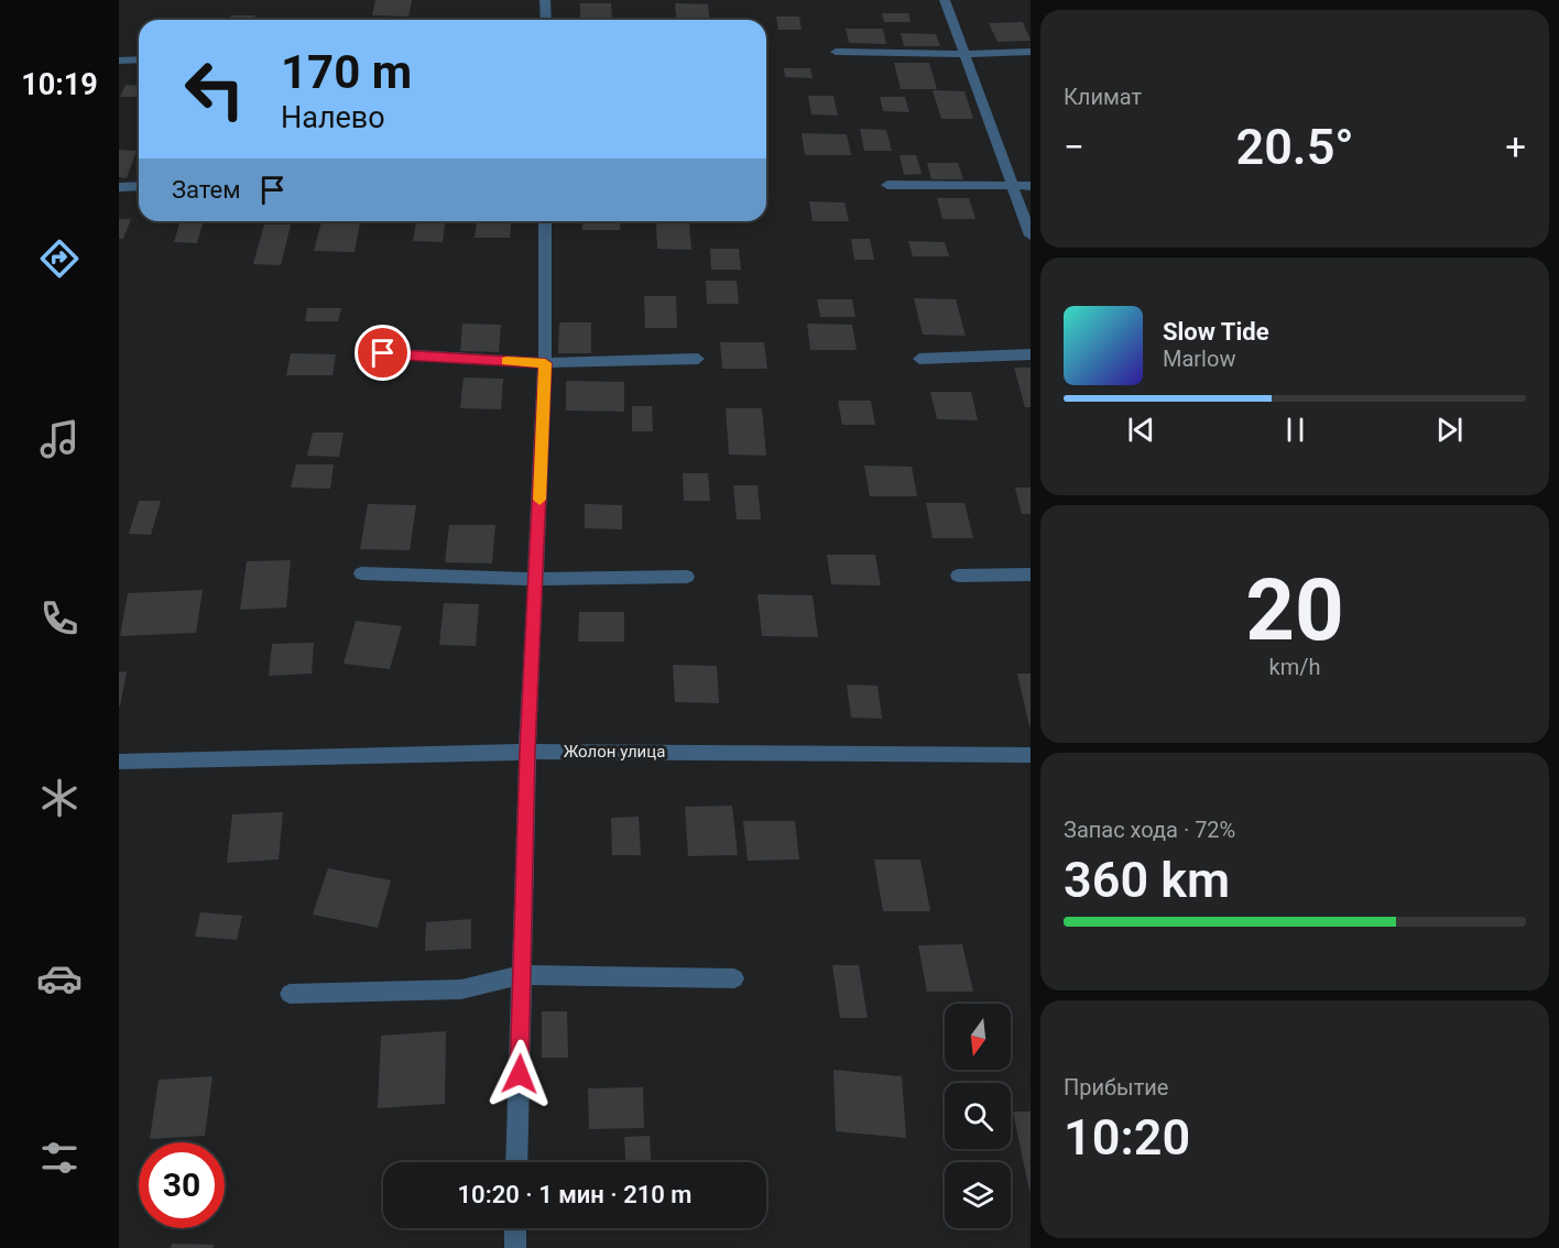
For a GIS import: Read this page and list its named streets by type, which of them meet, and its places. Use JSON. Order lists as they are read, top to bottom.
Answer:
{
  "streets": {
    "street": ["Жолон улица"]
  },
  "north": "bottom",
  "page": {
    "tabs": "10:19",
    "tile": [
      "Климат",
      ["20", "km/h"],
      ["Запас хода · 72%", "360 km"],
      ["Прибытие", "10:20"]
    ],
    "turn": ["170 m", "Налево"],
    "heat": ["−", "20.5°", "+"],
    "then": "Затем",
    "song": ["Slow Tide", "Marlow"],
    "limit": "30",
    "trip": "10:20 · 1 мин · 210 m"
  }
}
